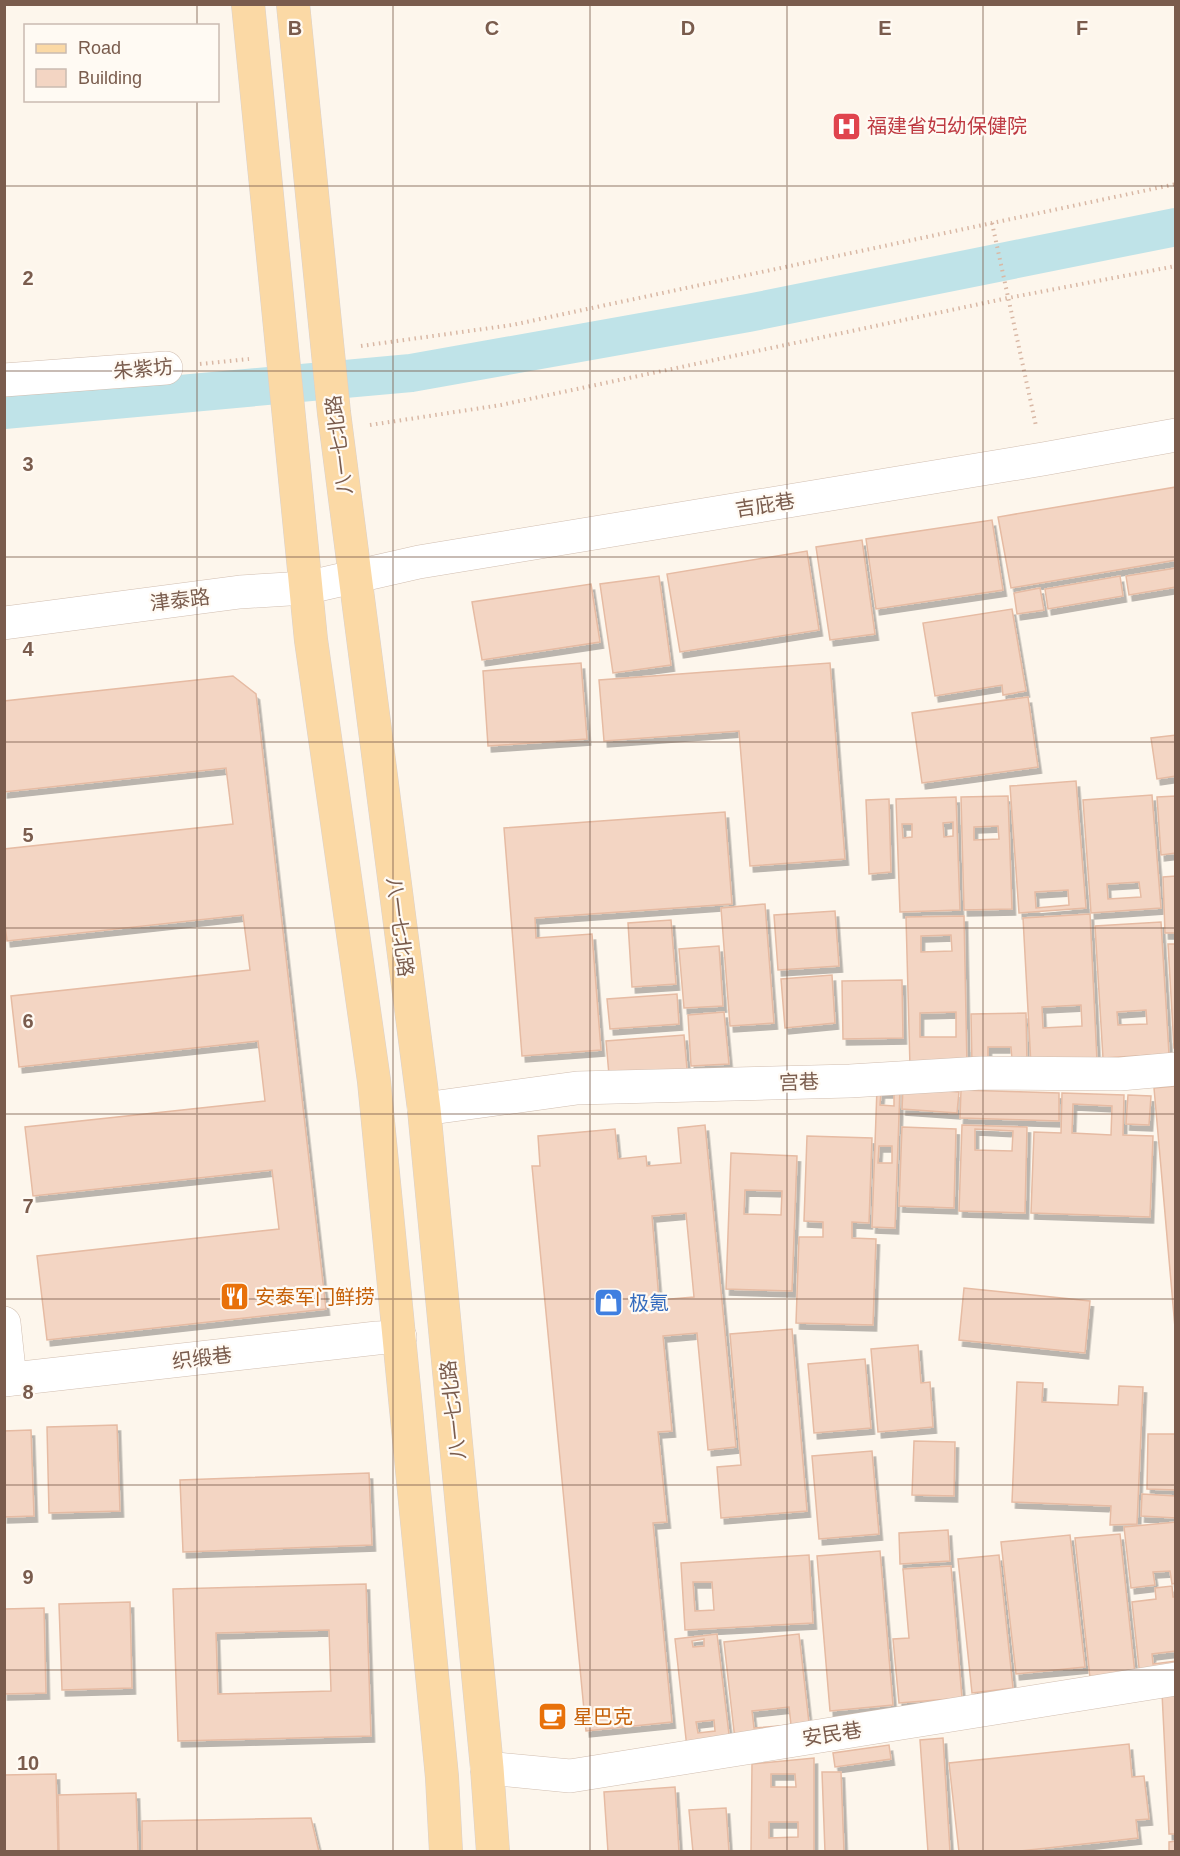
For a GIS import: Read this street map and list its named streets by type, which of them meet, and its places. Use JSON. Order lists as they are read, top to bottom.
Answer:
{
  "streets": {
    "main road": ["八一七北路"],
    "street": [
      "朱紫坊",
      "吉庇巷",
      "津泰路",
      "宫巷",
      "织缎巷",
      "安民巷"
    ]
  },
  "crossings": [
    ["八一七北路", "吉庇巷"],
    ["八一七北路", "津泰路"],
    ["八一七北路", "宫巷"],
    ["八一七北路", "安民巷"],
    ["吉庇巷", "津泰路"]
  ],
  "places": {
    "hospital": ["福建省妇幼保健院"],
    "restaurant": ["安泰军门鲜捞"],
    "shop": ["极氪"],
    "cafe": ["星巴克"]
  },
  "legend": ["Road", "Building"],
  "grid": {
    "columns": [
      "B",
      "C",
      "D",
      "E",
      "F"
    ],
    "rows": [
      "2",
      "3",
      "4",
      "5",
      "6",
      "7",
      "8",
      "9",
      "10"
    ]
  }
}
